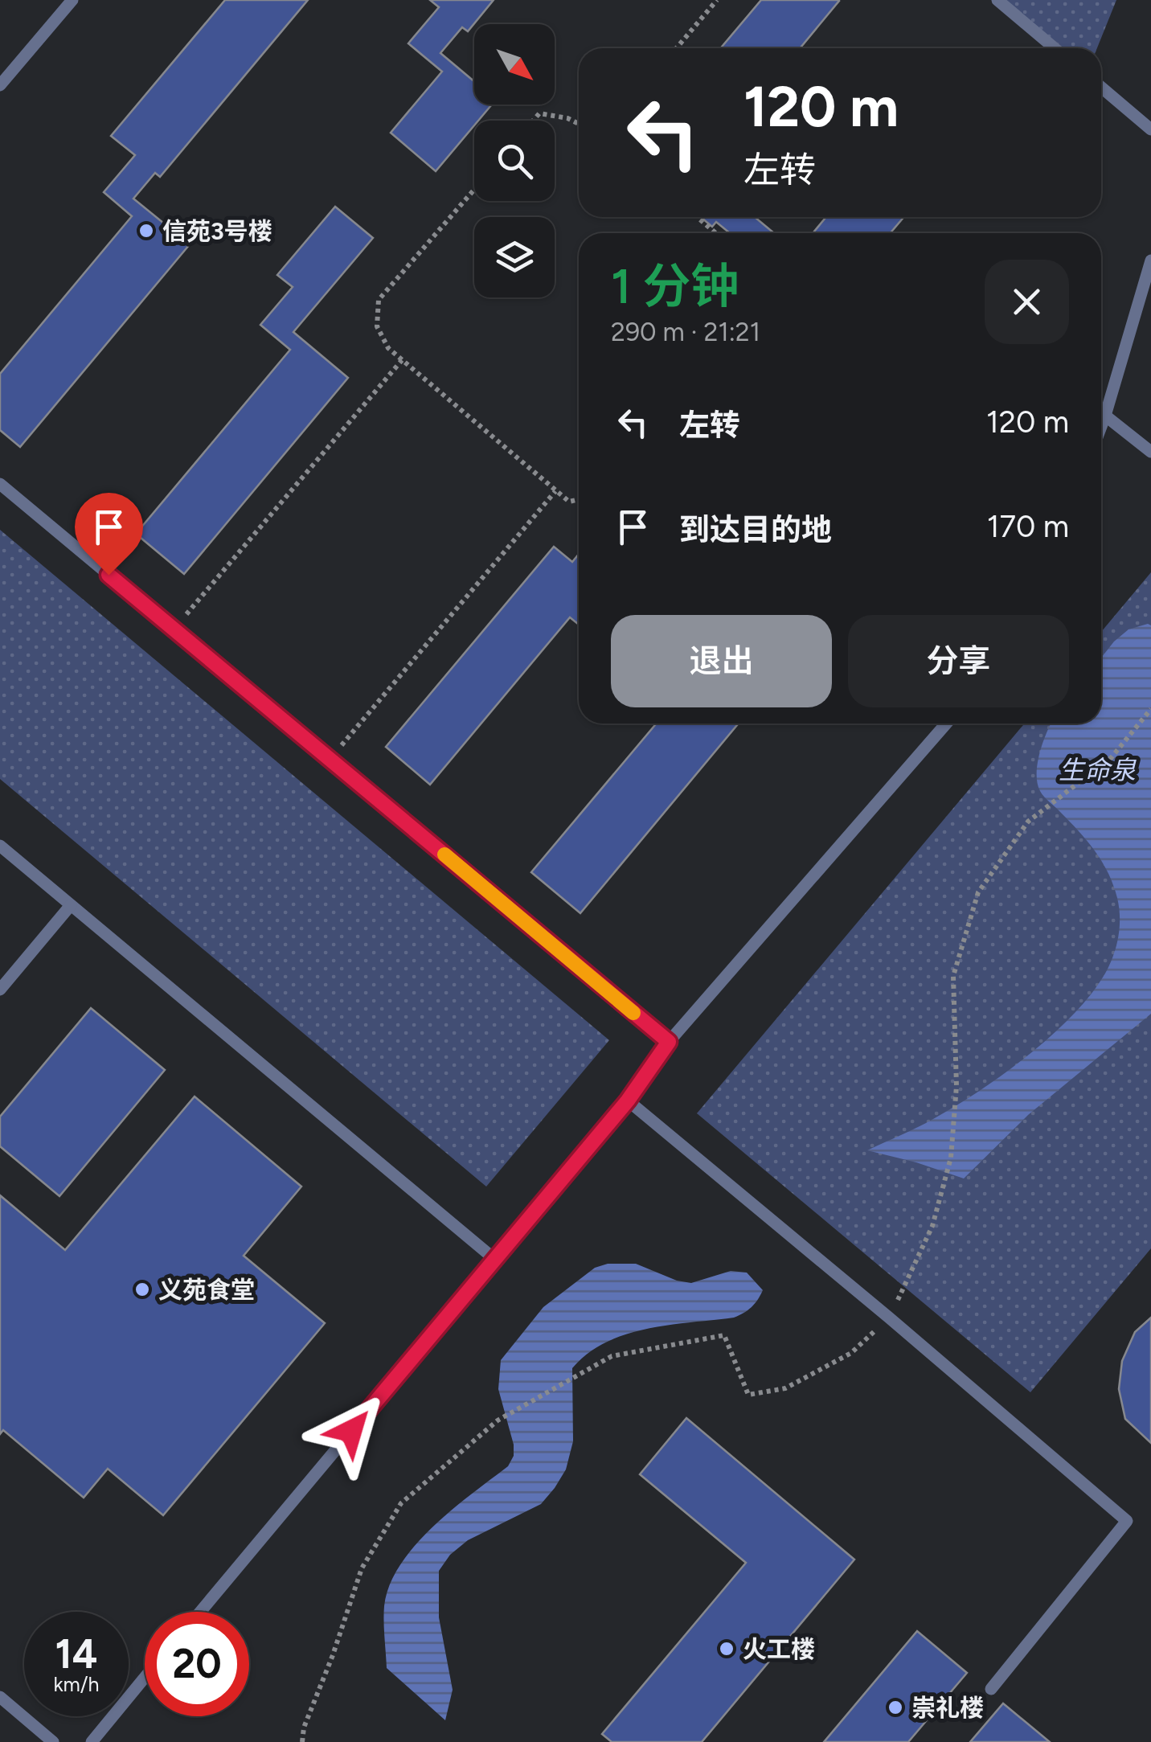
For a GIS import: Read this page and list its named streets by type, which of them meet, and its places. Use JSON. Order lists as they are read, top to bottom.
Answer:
{
  "water": ["生命泉"],
  "places": [
    "信苑3号楼",
    "义苑食堂",
    "火工楼",
    "崇礼楼"
  ],
  "north": "bottom right",
  "page": {
    "turn": ["120 m", "左转"],
    "heading": ["1 分钟", "290 m · 21:21"],
    "list": [
      {
        "name": "左转",
        "value": "120 m"
      },
      {
        "name": "到达目的地",
        "value": "170 m"
      }
    ],
    "buttons": ["退出", "分享"],
    "speed": "14 km/h",
    "limit": "20"
  }
}
